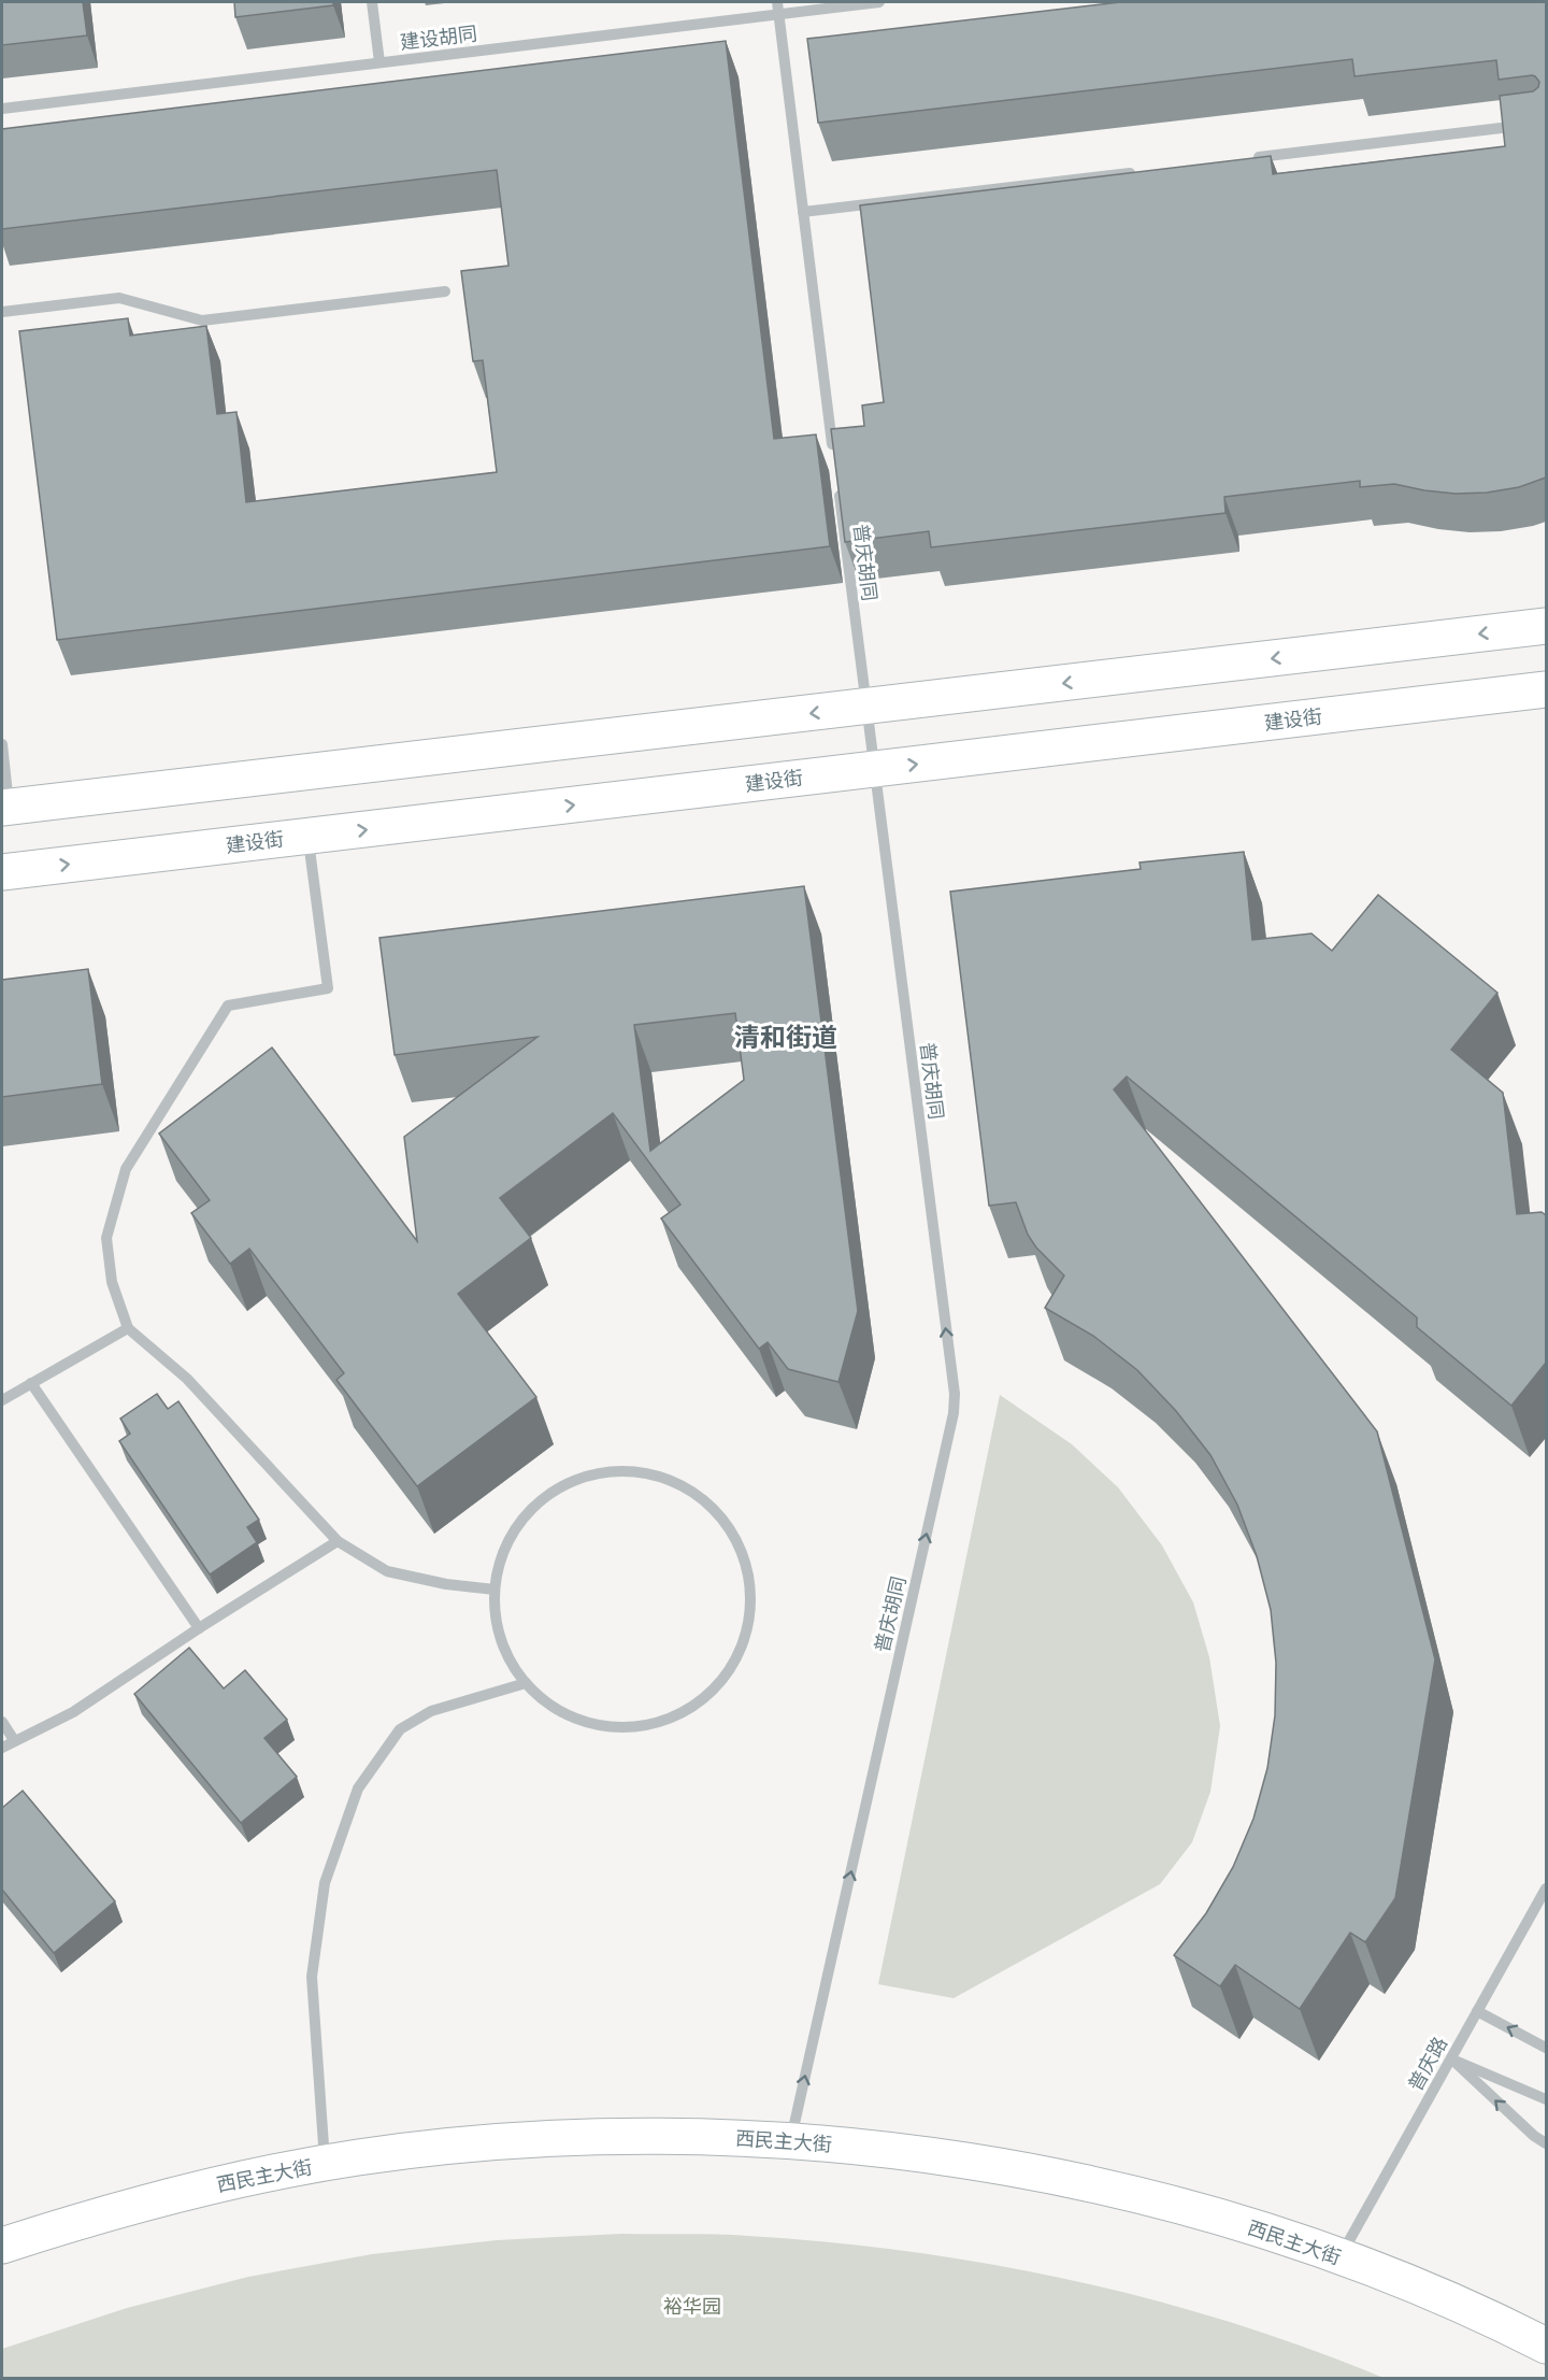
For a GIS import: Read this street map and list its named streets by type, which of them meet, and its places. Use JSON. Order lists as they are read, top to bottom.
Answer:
{
  "streets": {
    "main road": ["建设街", "西民主大街"],
    "street": ["建设胡同", "普庆胡同", "普庆路"]
  },
  "crossings": [
    ["普庆胡同", "建设街"],
    ["普庆胡同", "西民主大街"],
    ["普庆路", "西民主大街"]
  ],
  "one_way": ["普庆胡同"],
  "districts": ["清和街道"],
  "parks": ["裕华园"]
}
